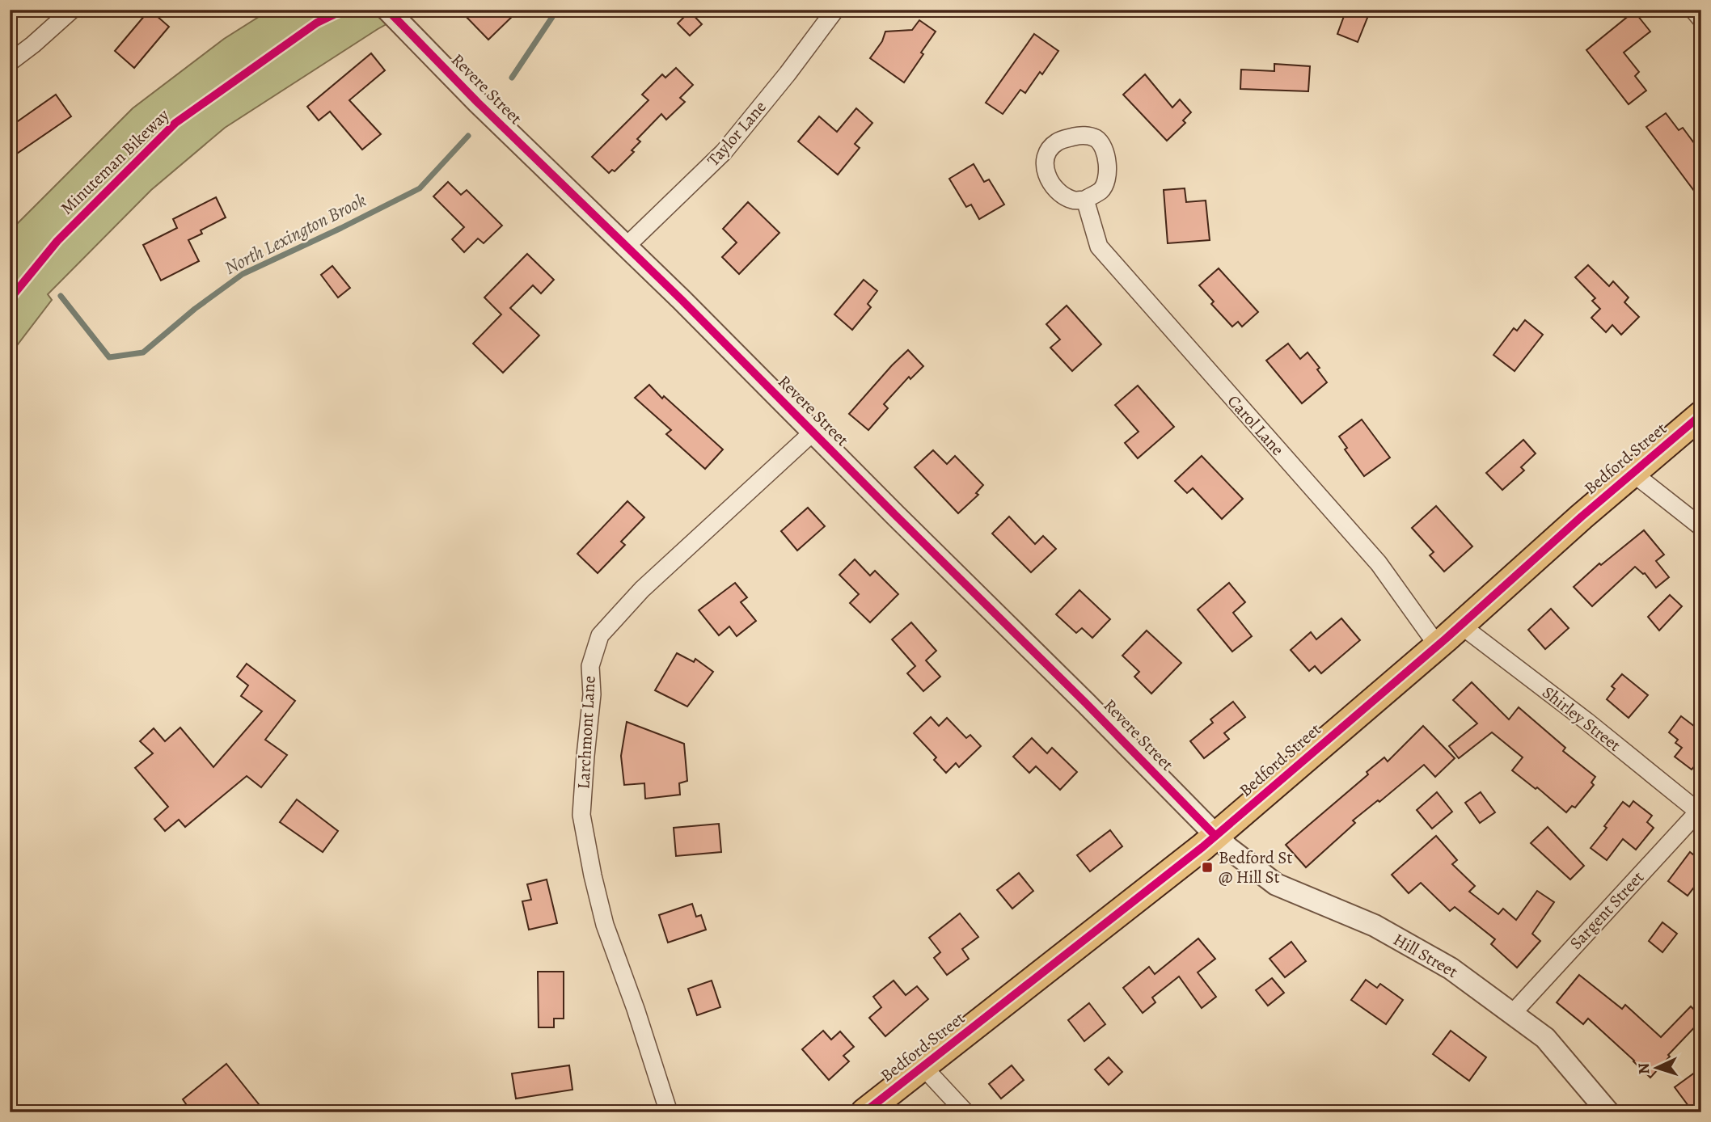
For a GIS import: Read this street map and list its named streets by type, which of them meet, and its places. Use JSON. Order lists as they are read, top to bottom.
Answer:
{
  "streets": {
    "main road": ["Bedford Street"],
    "street": [
      "Revere Street",
      "Taylor Lane",
      "Carol Lane",
      "Shirley Street",
      "Larchmont Lane",
      "Sargent Street",
      "Hill Street"
    ],
    "cycle path": ["Minuteman Bikeway"]
  },
  "crossings": [
    ["Revere Street", "Taylor Lane"],
    ["Revere Street", "Bedford Street"],
    ["Revere Street", "Larchmont Lane"],
    ["Revere Street", "Hill Street"],
    ["Carol Lane", "Bedford Street"],
    ["Bedford Street", "Shirley Street"],
    ["Bedford Street", "Hill Street"],
    ["Shirley Street", "Sargent Street"],
    ["Sargent Street", "Hill Street"]
  ],
  "water": ["North Lexington Brook"],
  "places": {
    "transit": ["Bedford St @ Hill St"]
  },
  "north": "left"
}
